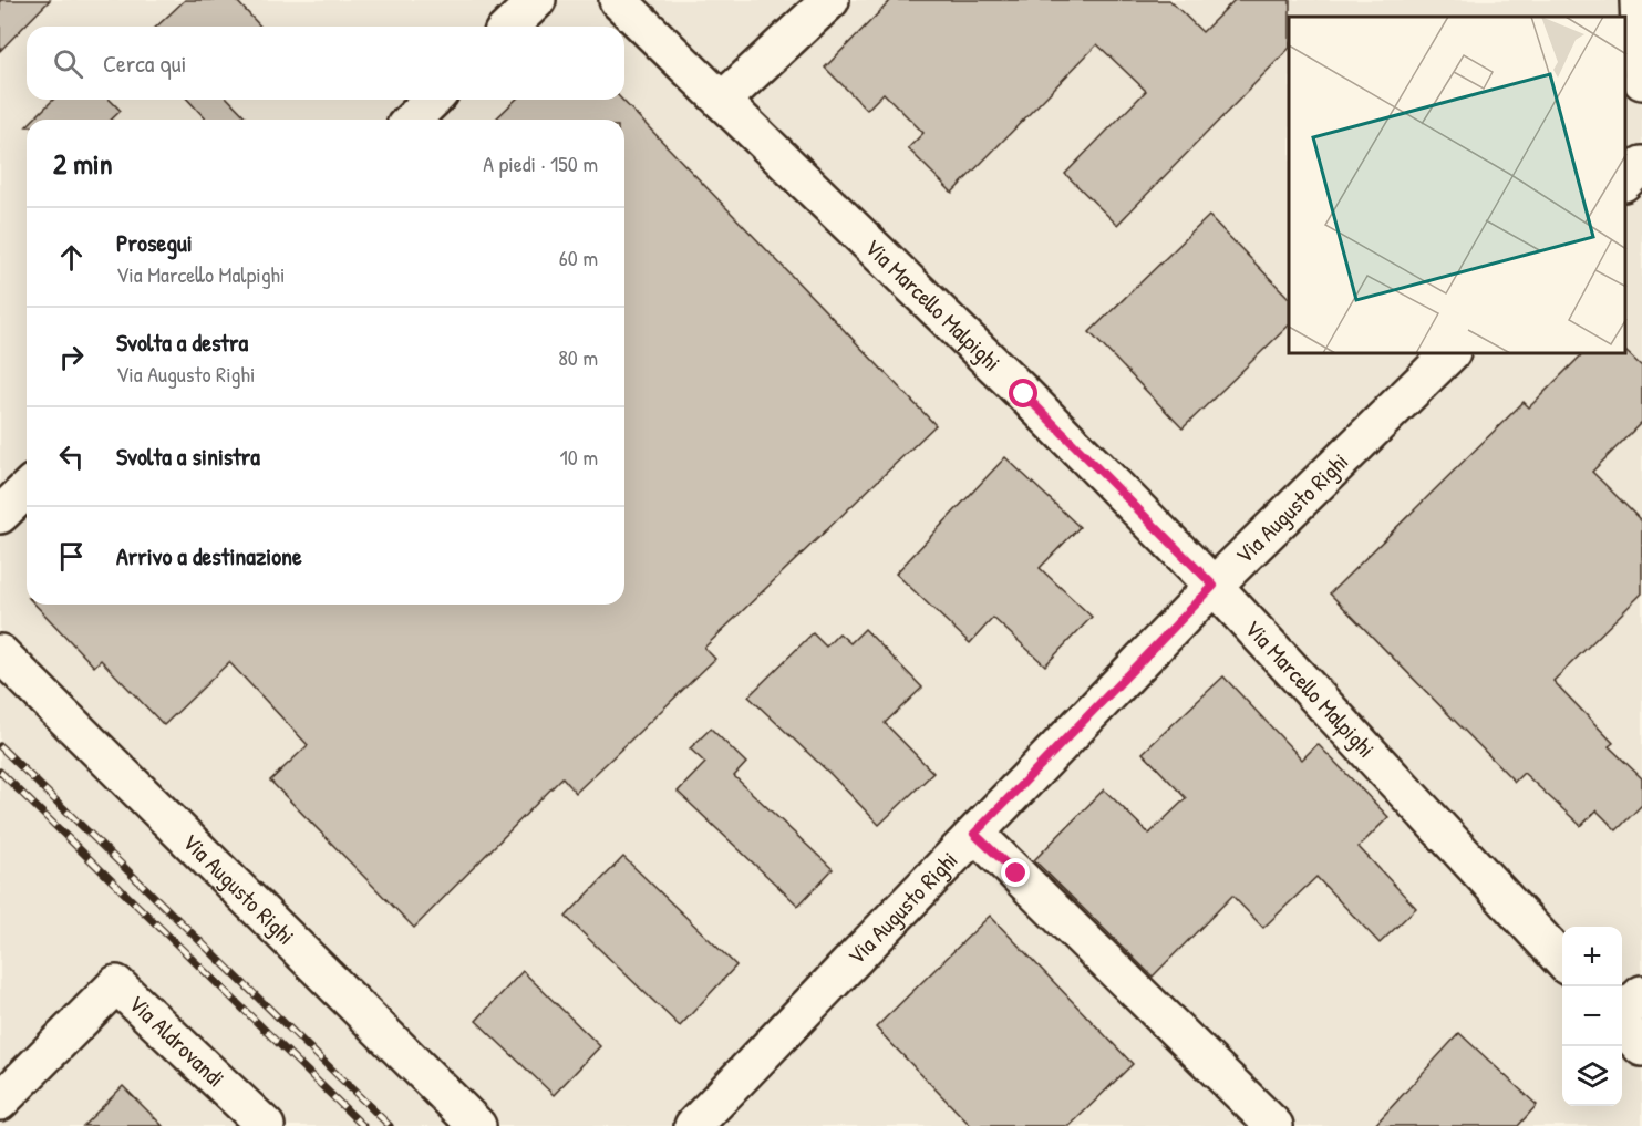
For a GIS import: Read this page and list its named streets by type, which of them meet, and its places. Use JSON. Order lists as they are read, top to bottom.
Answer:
{
  "streets": {
    "street": ["Via Marcello Malpighi", "Via Augusto Righi", "Via Aldrovandi"]
  },
  "crossings": [
    ["Via Marcello Malpighi", "Via Augusto Righi"]
  ],
  "page": {
    "search": "Cerca qui",
    "heading": ["2 min", "A piedi · 150 m"],
    "list": [
      ["Prosegui", "Via Marcello Malpighi", "60 m"],
      ["Svolta a destra", "Via Augusto Righi", "80 m"],
      ["Svolta a sinistra", "10 m"],
      "Arrivo a destinazione"
    ],
    "map_buttons": ["+", "−"]
  }
}
